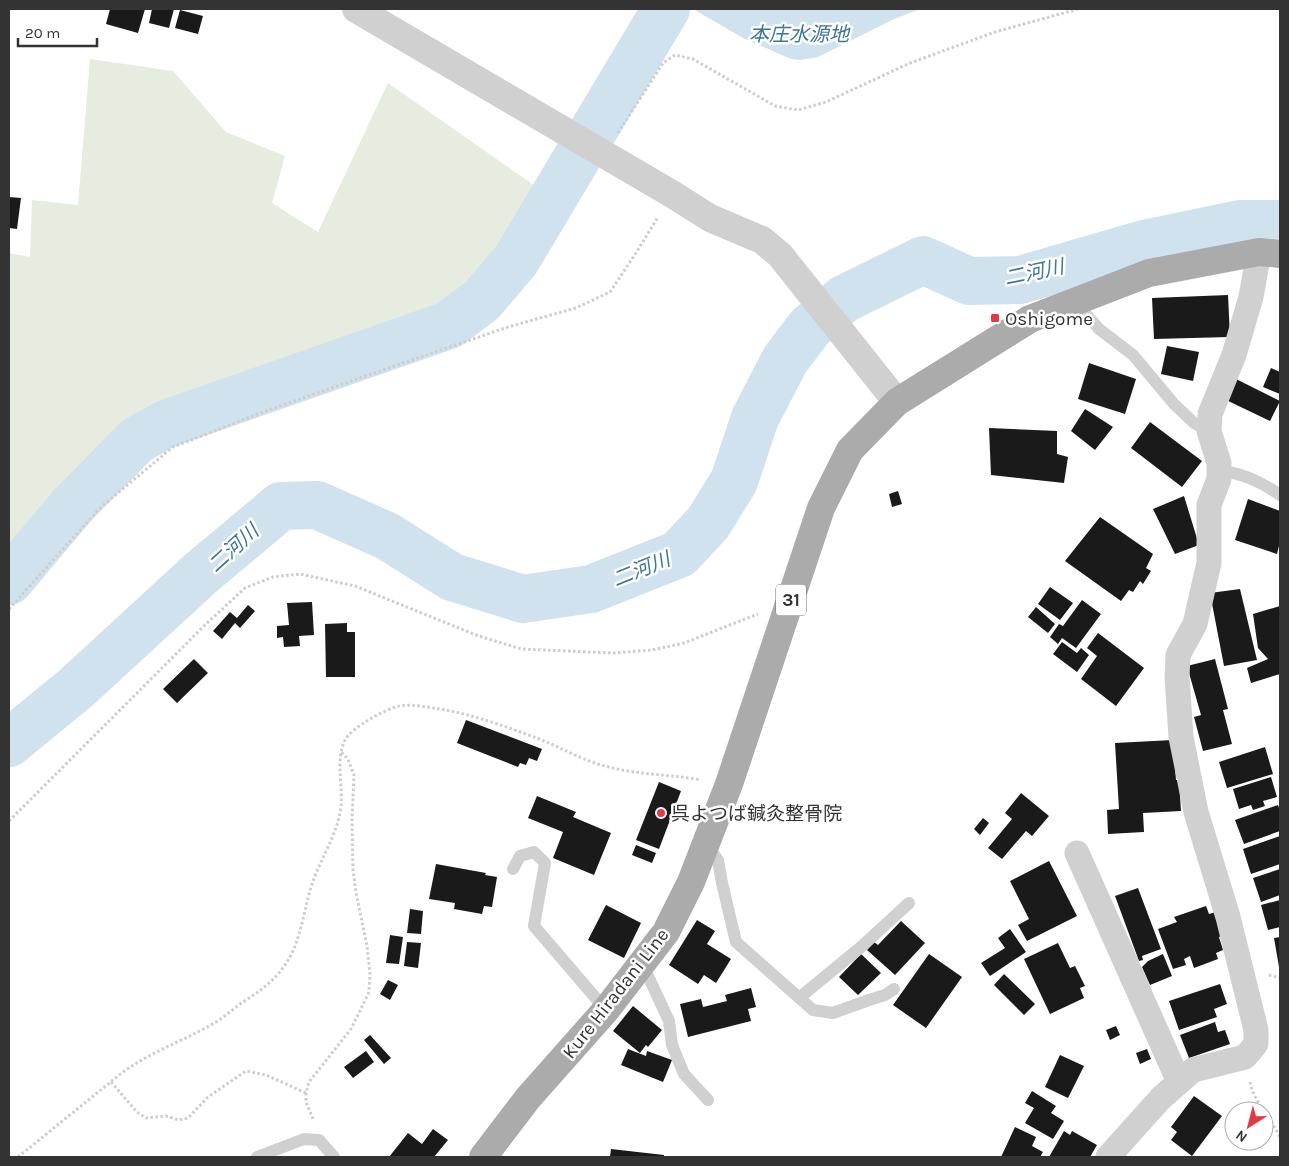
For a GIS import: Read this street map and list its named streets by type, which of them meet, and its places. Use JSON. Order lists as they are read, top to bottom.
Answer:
{
  "streets": {
    "main road": ["31", "Kure Hiradani Line"]
  },
  "water": ["本庄水源地", "二河川"],
  "places": {
    "transit": ["Oshigome"],
    "other": ["呉よつば鍼灸整骨院"]
  },
  "scale_bar": "20 m",
  "north": "bottom left"
}
